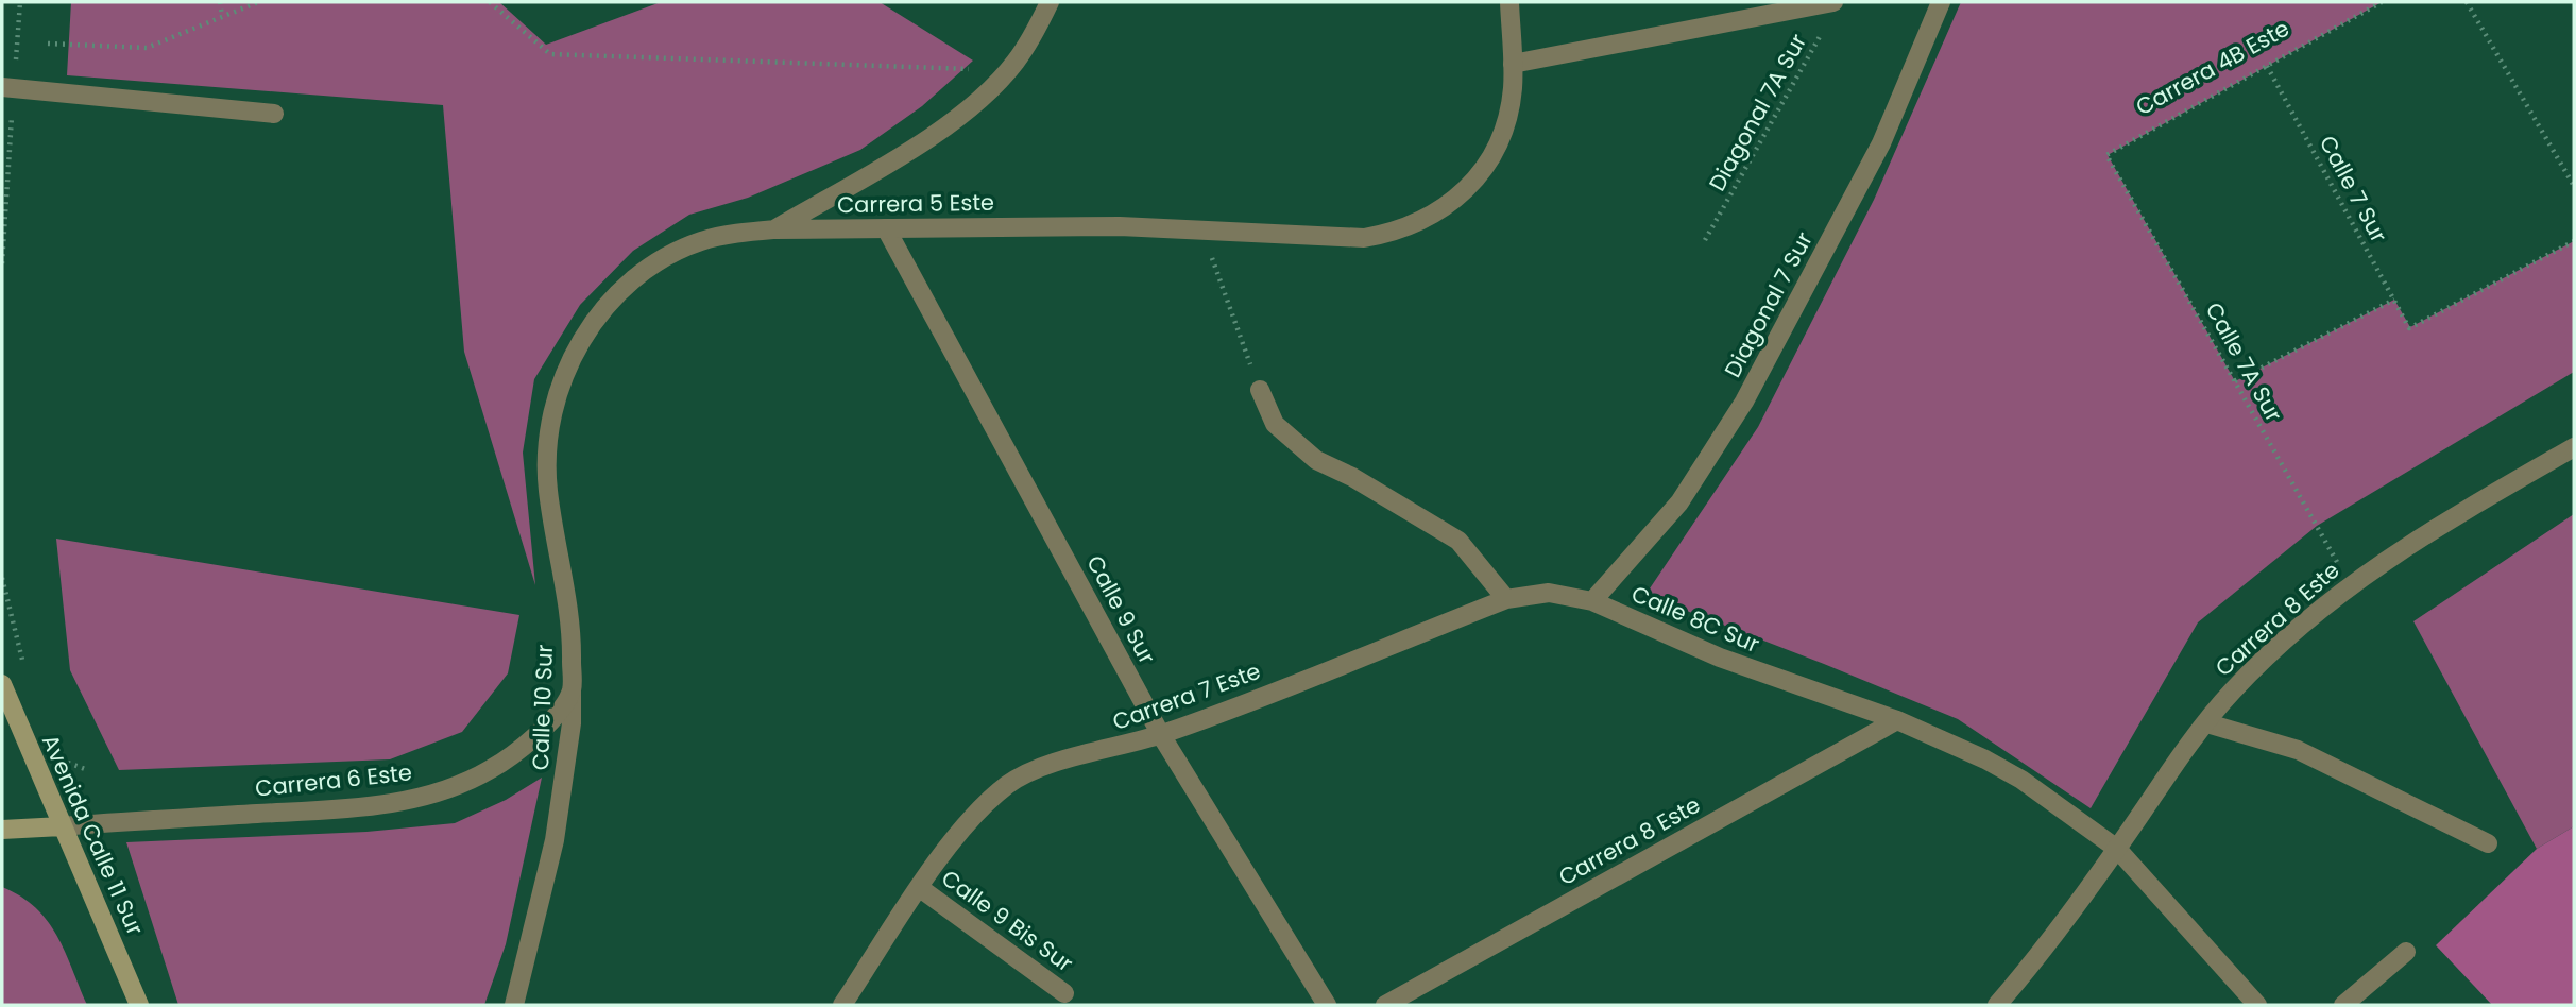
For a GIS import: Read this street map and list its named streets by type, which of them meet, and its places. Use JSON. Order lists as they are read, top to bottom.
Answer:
{
  "streets": {
    "main road": ["Avenida Calle 11 Sur"],
    "street": [
      "Carrera 5 Este",
      "Diagonal 7 Sur",
      "Calle 9 Sur",
      "Calle 8C Sur",
      "Carrera 8 Este",
      "Carrera 7 Este",
      "Calle 10 Sur",
      "Carrera 6 Este",
      "Calle 9 Bis Sur"
    ],
    "path": [
      "Carrera 4B Este",
      "Diagonal 7A Sur",
      "Calle 7 Sur",
      "Calle 7A Sur"
    ]
  },
  "crossings": [
    ["Carrera 4B Este", "Calle 7 Sur"],
    ["Carrera 4B Este", "Calle 7A Sur"],
    ["Carrera 5 Este", "Calle 9 Sur"],
    ["Carrera 5 Este", "Calle 10 Sur"],
    ["Diagonal 7 Sur", "Calle 8C Sur"],
    ["Calle 7A Sur", "Carrera 8 Este"],
    ["Calle 9 Sur", "Carrera 7 Este"],
    ["Calle 8C Sur", "Carrera 8 Este"],
    ["Calle 8C Sur", "Carrera 7 Este"],
    ["Carrera 7 Este", "Calle 9 Bis Sur"],
    ["Calle 10 Sur", "Carrera 6 Este"],
    ["Carrera 6 Este", "Avenida Calle 11 Sur"]
  ]
}
